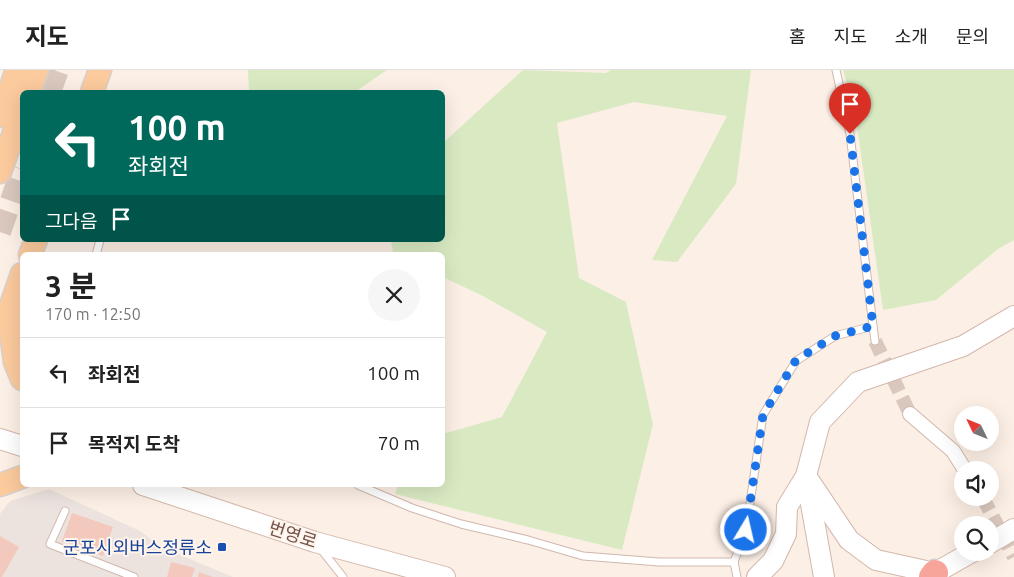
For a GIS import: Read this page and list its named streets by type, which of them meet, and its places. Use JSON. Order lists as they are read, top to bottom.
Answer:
{
  "streets": {
    "street": ["번영로"]
  },
  "places": {
    "transit": ["군포시외버스정류소"]
  },
  "north": "top left",
  "page": {
    "header": "지도",
    "nav": [
      "홈",
      "지도",
      "소개",
      "문의"
    ],
    "turn": ["100 m", "좌회전"],
    "then": "그다음",
    "heading": ["3 분", "170 m · 12:50"],
    "list": [
      {
        "name": "좌회전",
        "value": "100 m"
      },
      {
        "name": "목적지 도착",
        "value": "70 m"
      }
    ]
  }
}
